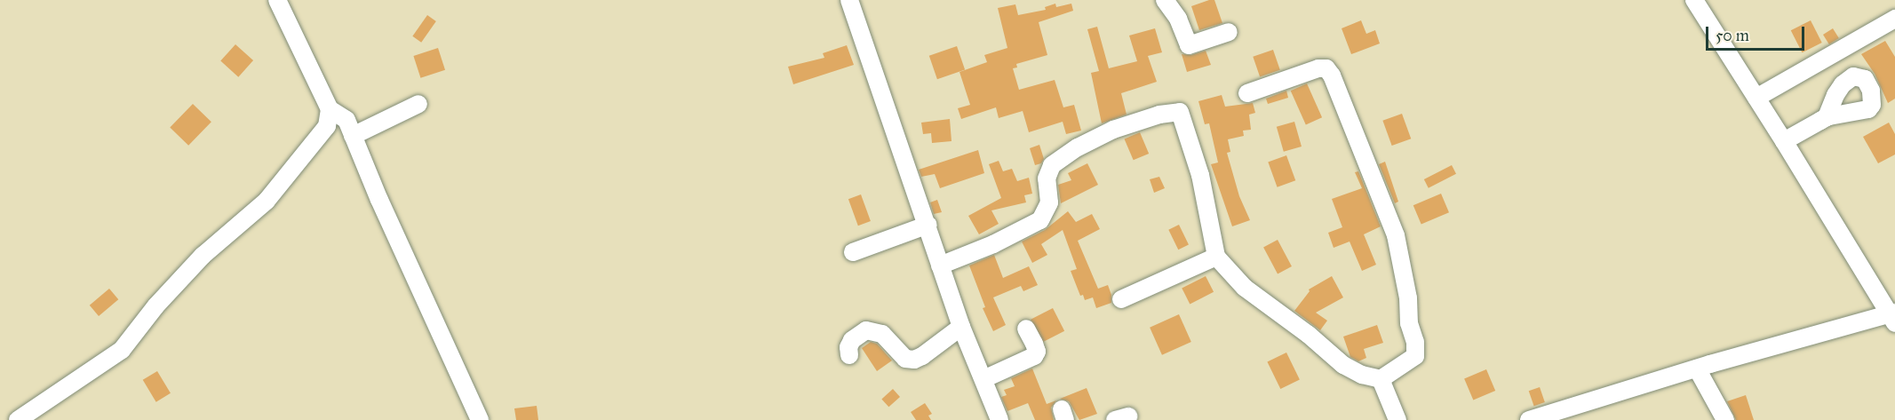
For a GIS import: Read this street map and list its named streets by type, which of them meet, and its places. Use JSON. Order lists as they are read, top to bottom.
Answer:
{
  "scale_bar": "50 m"
}
